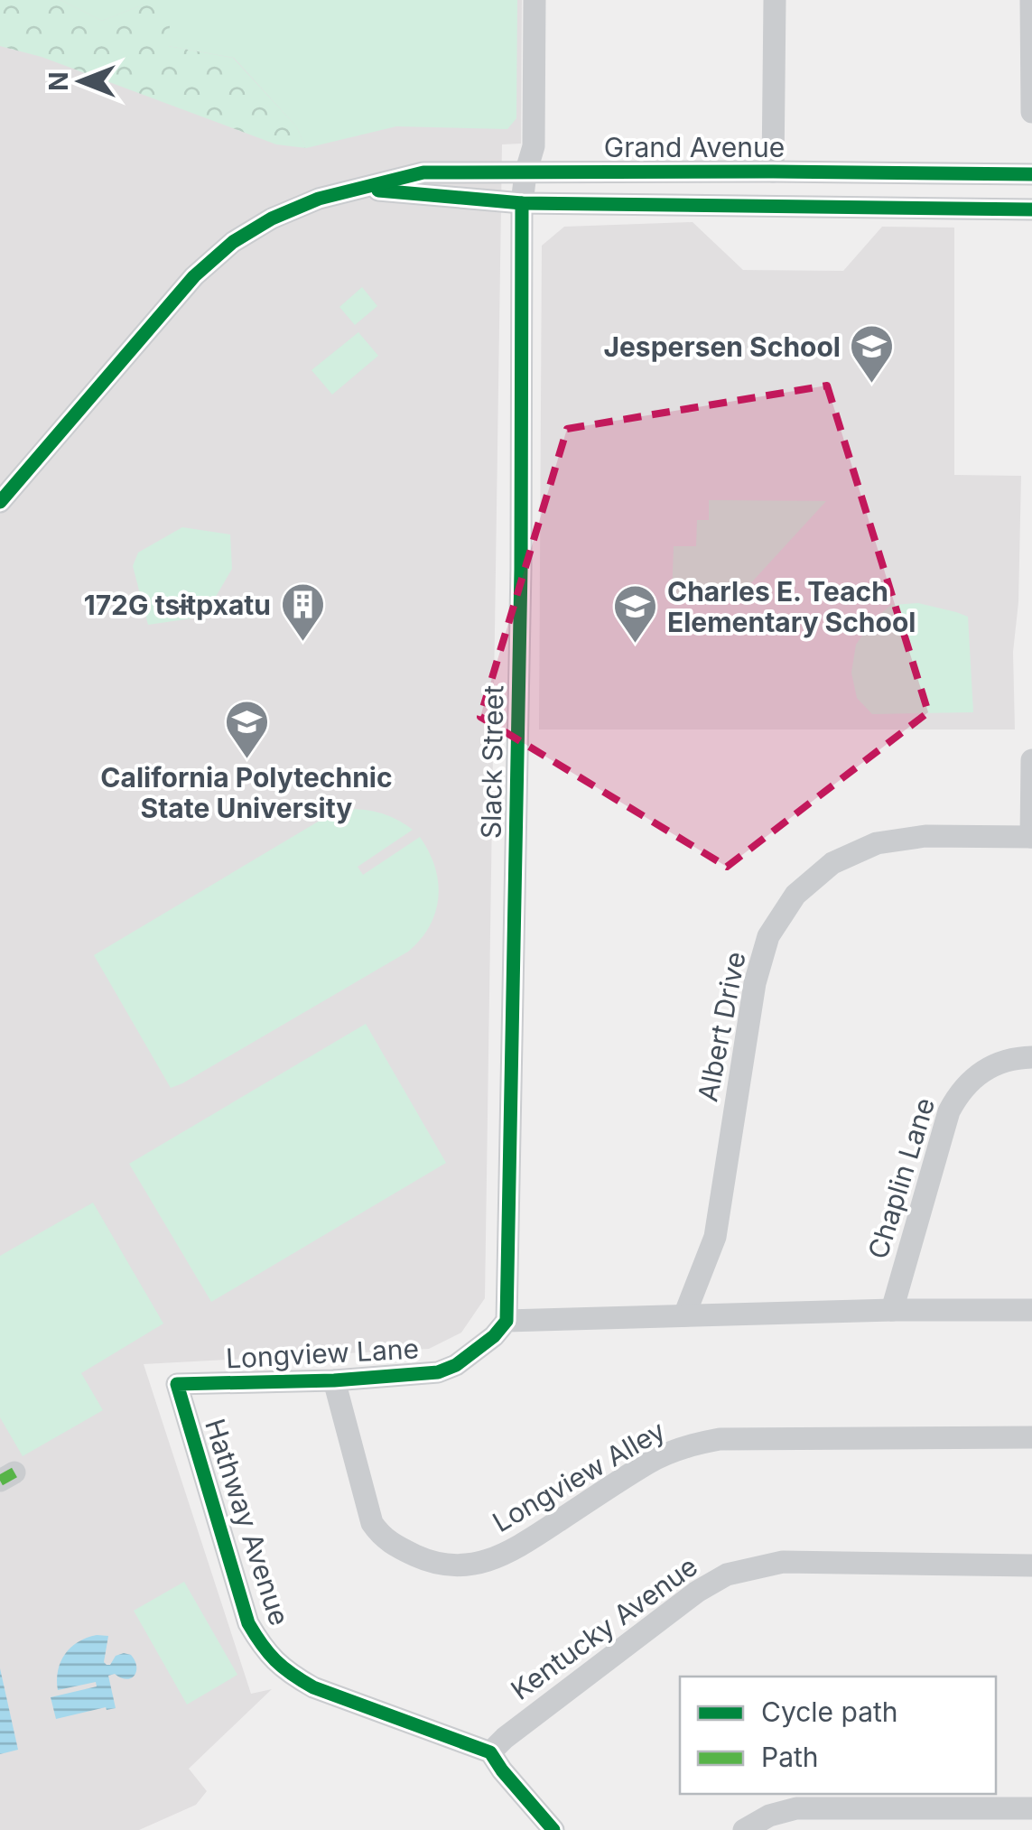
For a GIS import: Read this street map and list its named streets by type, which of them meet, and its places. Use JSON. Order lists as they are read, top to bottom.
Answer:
{
  "streets": {
    "street": [
      "Grand Avenue",
      "Slack Street",
      "Albert Drive",
      "Chaplin Lane",
      "Longview Lane",
      "Longview Alley",
      "Hathway Avenue",
      "Kentucky Avenue"
    ]
  },
  "crossings": [
    ["Grand Avenue", "Slack Street"],
    ["Slack Street", "Longview Lane"],
    ["Longview Lane", "Longview Alley"],
    ["Longview Lane", "Hathway Avenue"],
    ["Hathway Avenue", "Kentucky Avenue"]
  ],
  "places": {
    "school or university": ["Jespersen School", "Charles E. Teach Elementary School", "California Polytechnic State University"],
    "building": ["172G tsɨtpxatu"]
  },
  "legend": ["Cycle path", "Path"],
  "north": "left"
}
